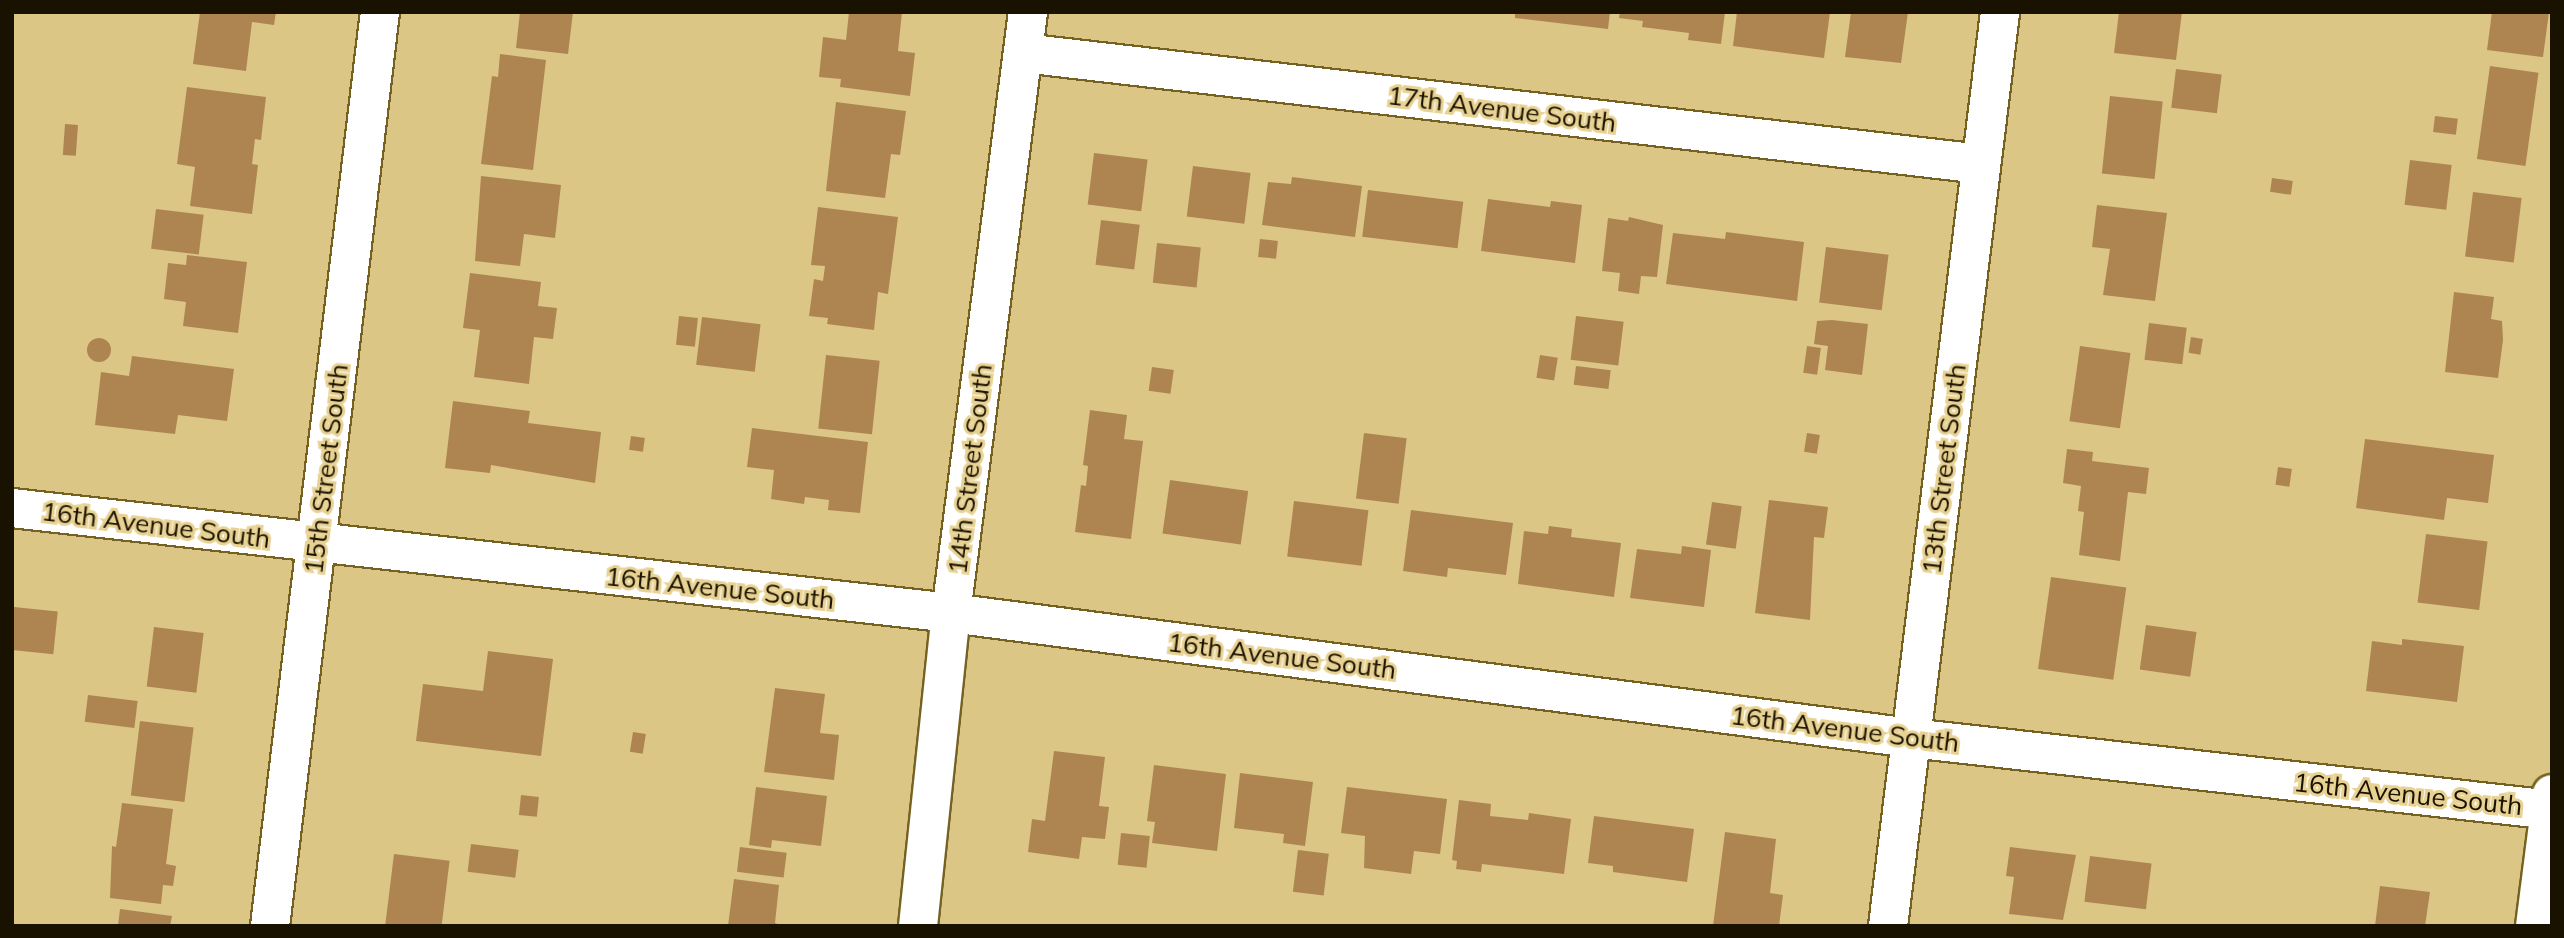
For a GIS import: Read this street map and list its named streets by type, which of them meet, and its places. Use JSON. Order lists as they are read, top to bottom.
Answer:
{
  "streets": {
    "street": [
      "17th Avenue South",
      "15th Street South",
      "14th Street South",
      "13th Street South",
      "16th Avenue South"
    ]
  },
  "crossings": [
    ["17th Avenue South", "14th Street South"],
    ["17th Avenue South", "13th Street South"],
    ["15th Street South", "16th Avenue South"],
    ["14th Street South", "16th Avenue South"],
    ["13th Street South", "16th Avenue South"]
  ]
}
